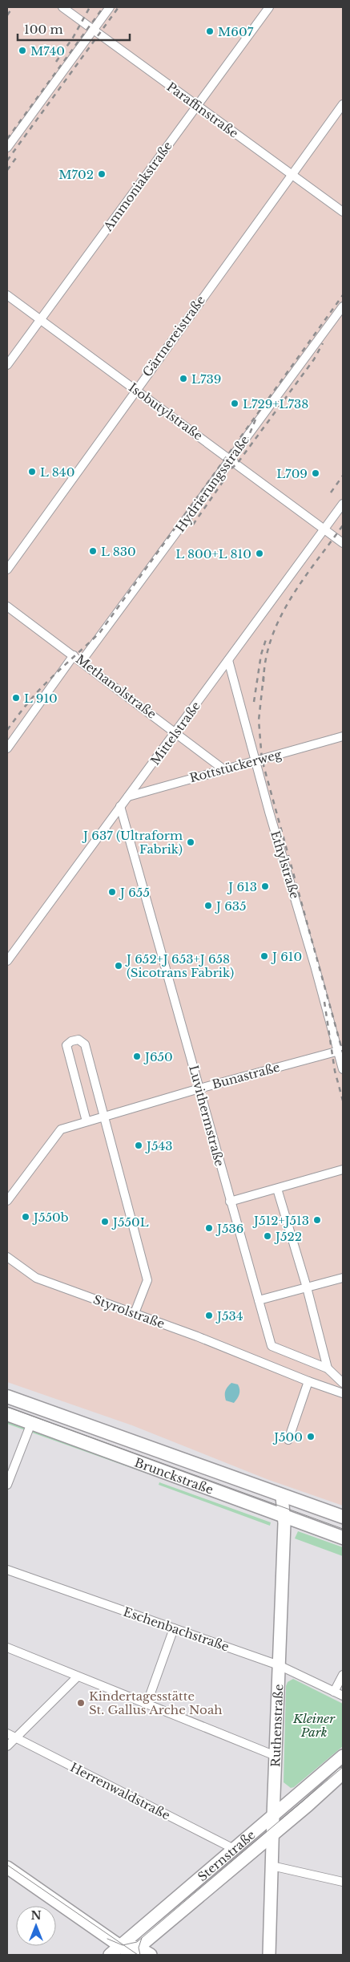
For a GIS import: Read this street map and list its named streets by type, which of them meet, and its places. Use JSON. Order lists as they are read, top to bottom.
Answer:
{
  "streets": {
    "main road": ["Brunckstraße"],
    "street": [
      "Paraffinstraße",
      "Ammoniakstraße",
      "Gärtnereistraße",
      "Isobutylstraße",
      "Hydrierungsstraße",
      "Methanolstraße",
      "Mittelstraße",
      "Rottstückerweg",
      "Ethylstraße",
      "Bunastraße",
      "Luvithermstraße",
      "Styrolstraße",
      "Eschenbachstraße",
      "Ruthenstraße",
      "Herrenwaldstraße",
      "Sternstraße"
    ]
  },
  "crossings": [
    ["Paraffinstraße", "Ammoniakstraße"],
    ["Paraffinstraße", "Gärtnereistraße"],
    ["Ammoniakstraße", "Isobutylstraße"],
    ["Gärtnereistraße", "Isobutylstraße"],
    ["Isobutylstraße", "Hydrierungsstraße"],
    ["Isobutylstraße", "Mittelstraße"],
    ["Hydrierungsstraße", "Methanolstraße"],
    ["Methanolstraße", "Mittelstraße"],
    ["Methanolstraße", "Rottstückerweg"],
    ["Mittelstraße", "Rottstückerweg"],
    ["Mittelstraße", "Ethylstraße"],
    ["Mittelstraße", "Luvithermstraße"],
    ["Rottstückerweg", "Ethylstraße"],
    ["Ethylstraße", "Bunastraße"],
    ["Bunastraße", "Luvithermstraße"],
    ["Brunckstraße", "Ruthenstraße"],
    ["Eschenbachstraße", "Ruthenstraße"],
    ["Ruthenstraße", "Sternstraße"],
    ["Herrenwaldstraße", "Sternstraße"]
  ],
  "parks": ["Kleiner Park"],
  "places": [
    "M607",
    "M740",
    "M702",
    "L739",
    "L729+L738",
    "L 840",
    "L709",
    "L 830",
    "L 800+L 810",
    "L 910",
    "J 637 (Ultraform Fabrik)",
    "J 613",
    "J 655",
    "J 635",
    "J 610",
    "J 652+J 653+J 658 (Sicotrans Fabrik)",
    "J650",
    "J543",
    "J550b",
    "J512+J513",
    "J550L",
    "J536",
    "J522",
    "J534",
    "J500",
    "Kindertagesstätte St. Gallus Arche Noah"
  ],
  "scale_bar": "100 m",
  "north": "top"
}
